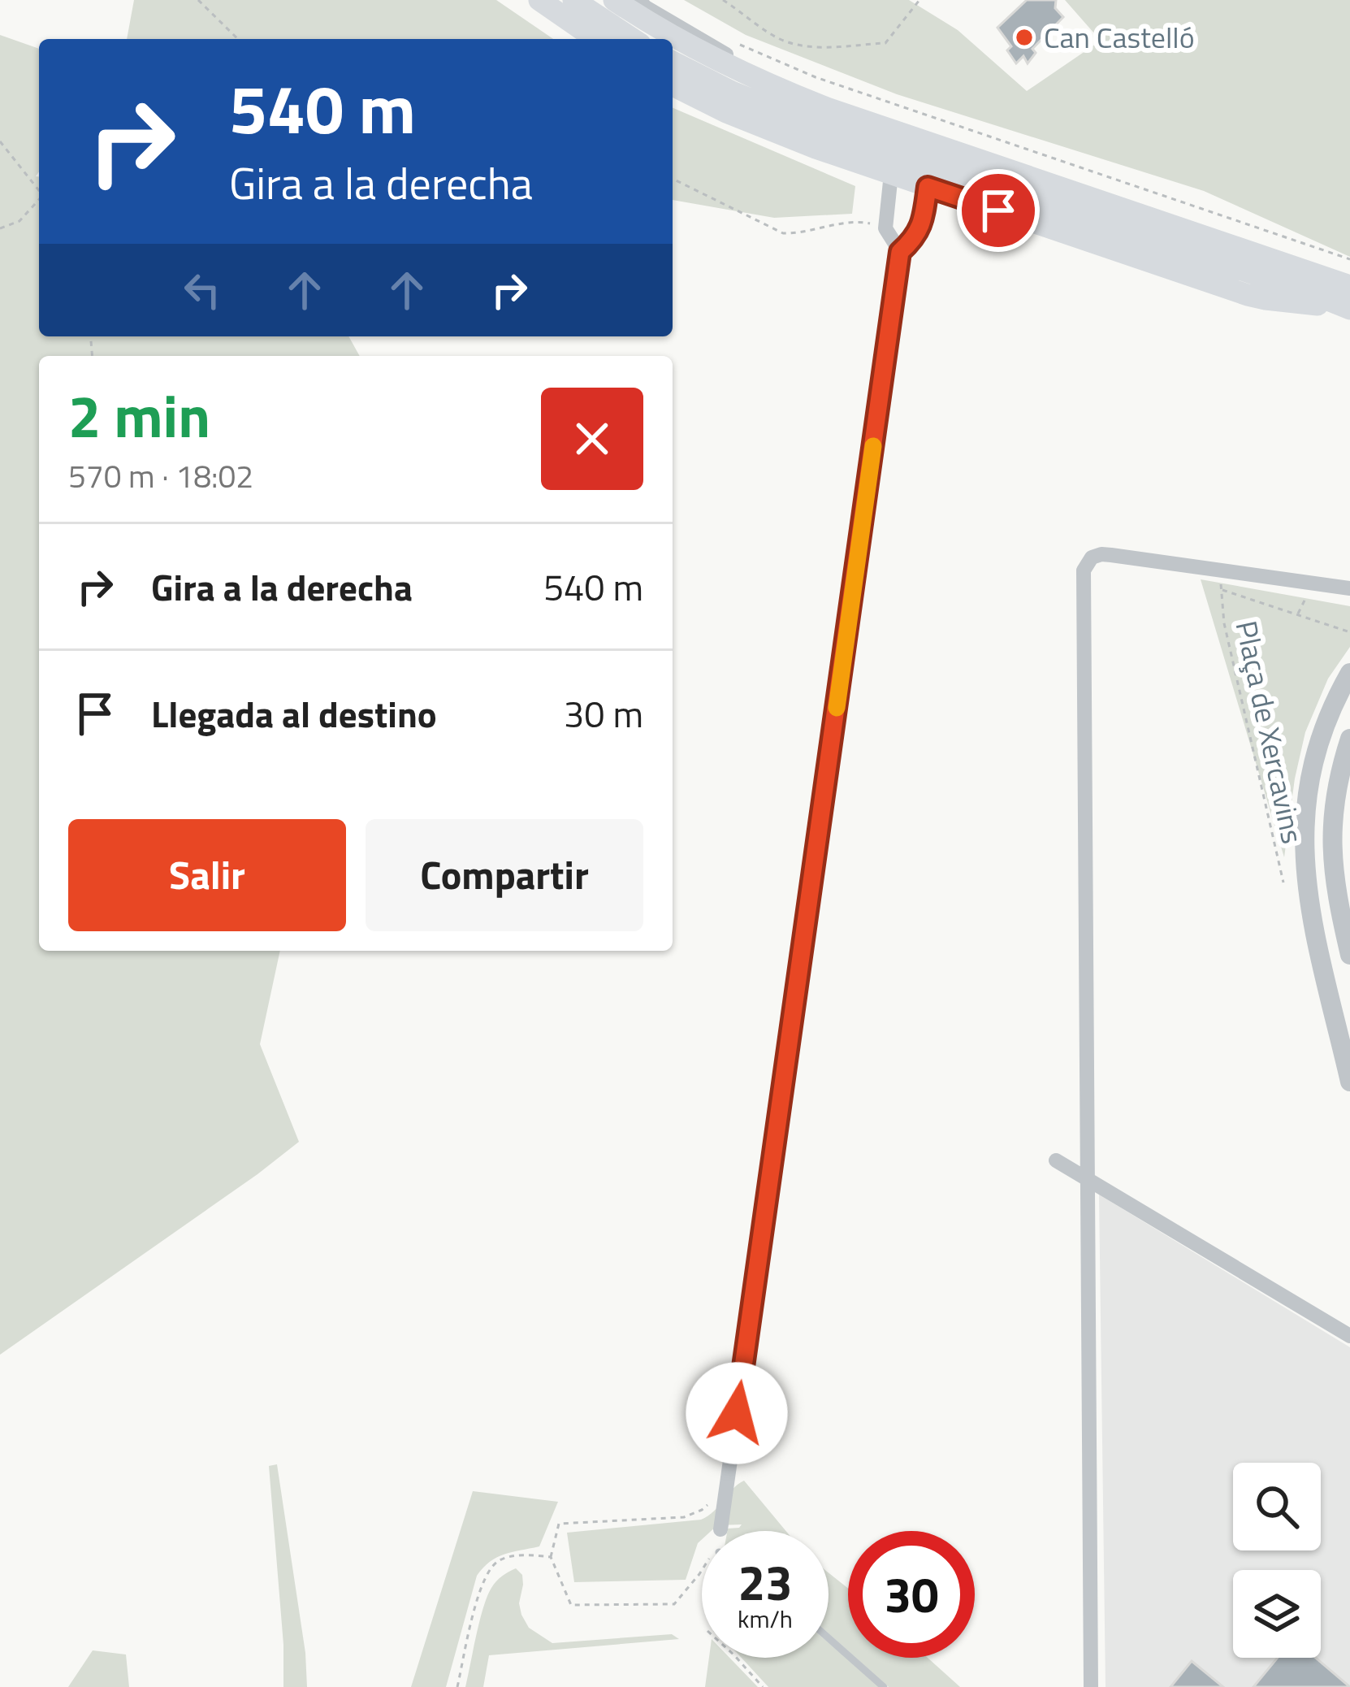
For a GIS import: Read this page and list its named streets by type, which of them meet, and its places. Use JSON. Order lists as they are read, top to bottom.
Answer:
{
  "streets": {
    "path": ["Plaça de Xercavins"]
  },
  "places": ["Can Castelló"],
  "page": {
    "turn": ["540 m", "Gira a la derecha"],
    "heading": ["2 min", "570 m · 18:02"],
    "list": [
      {
        "name": "Gira a la derecha",
        "value": "540 m"
      },
      {
        "name": "Llegada al destino",
        "value": "30 m"
      }
    ],
    "buttons": ["Salir", "Compartir"],
    "speed": "23 km/h",
    "limit": "30"
  }
}
